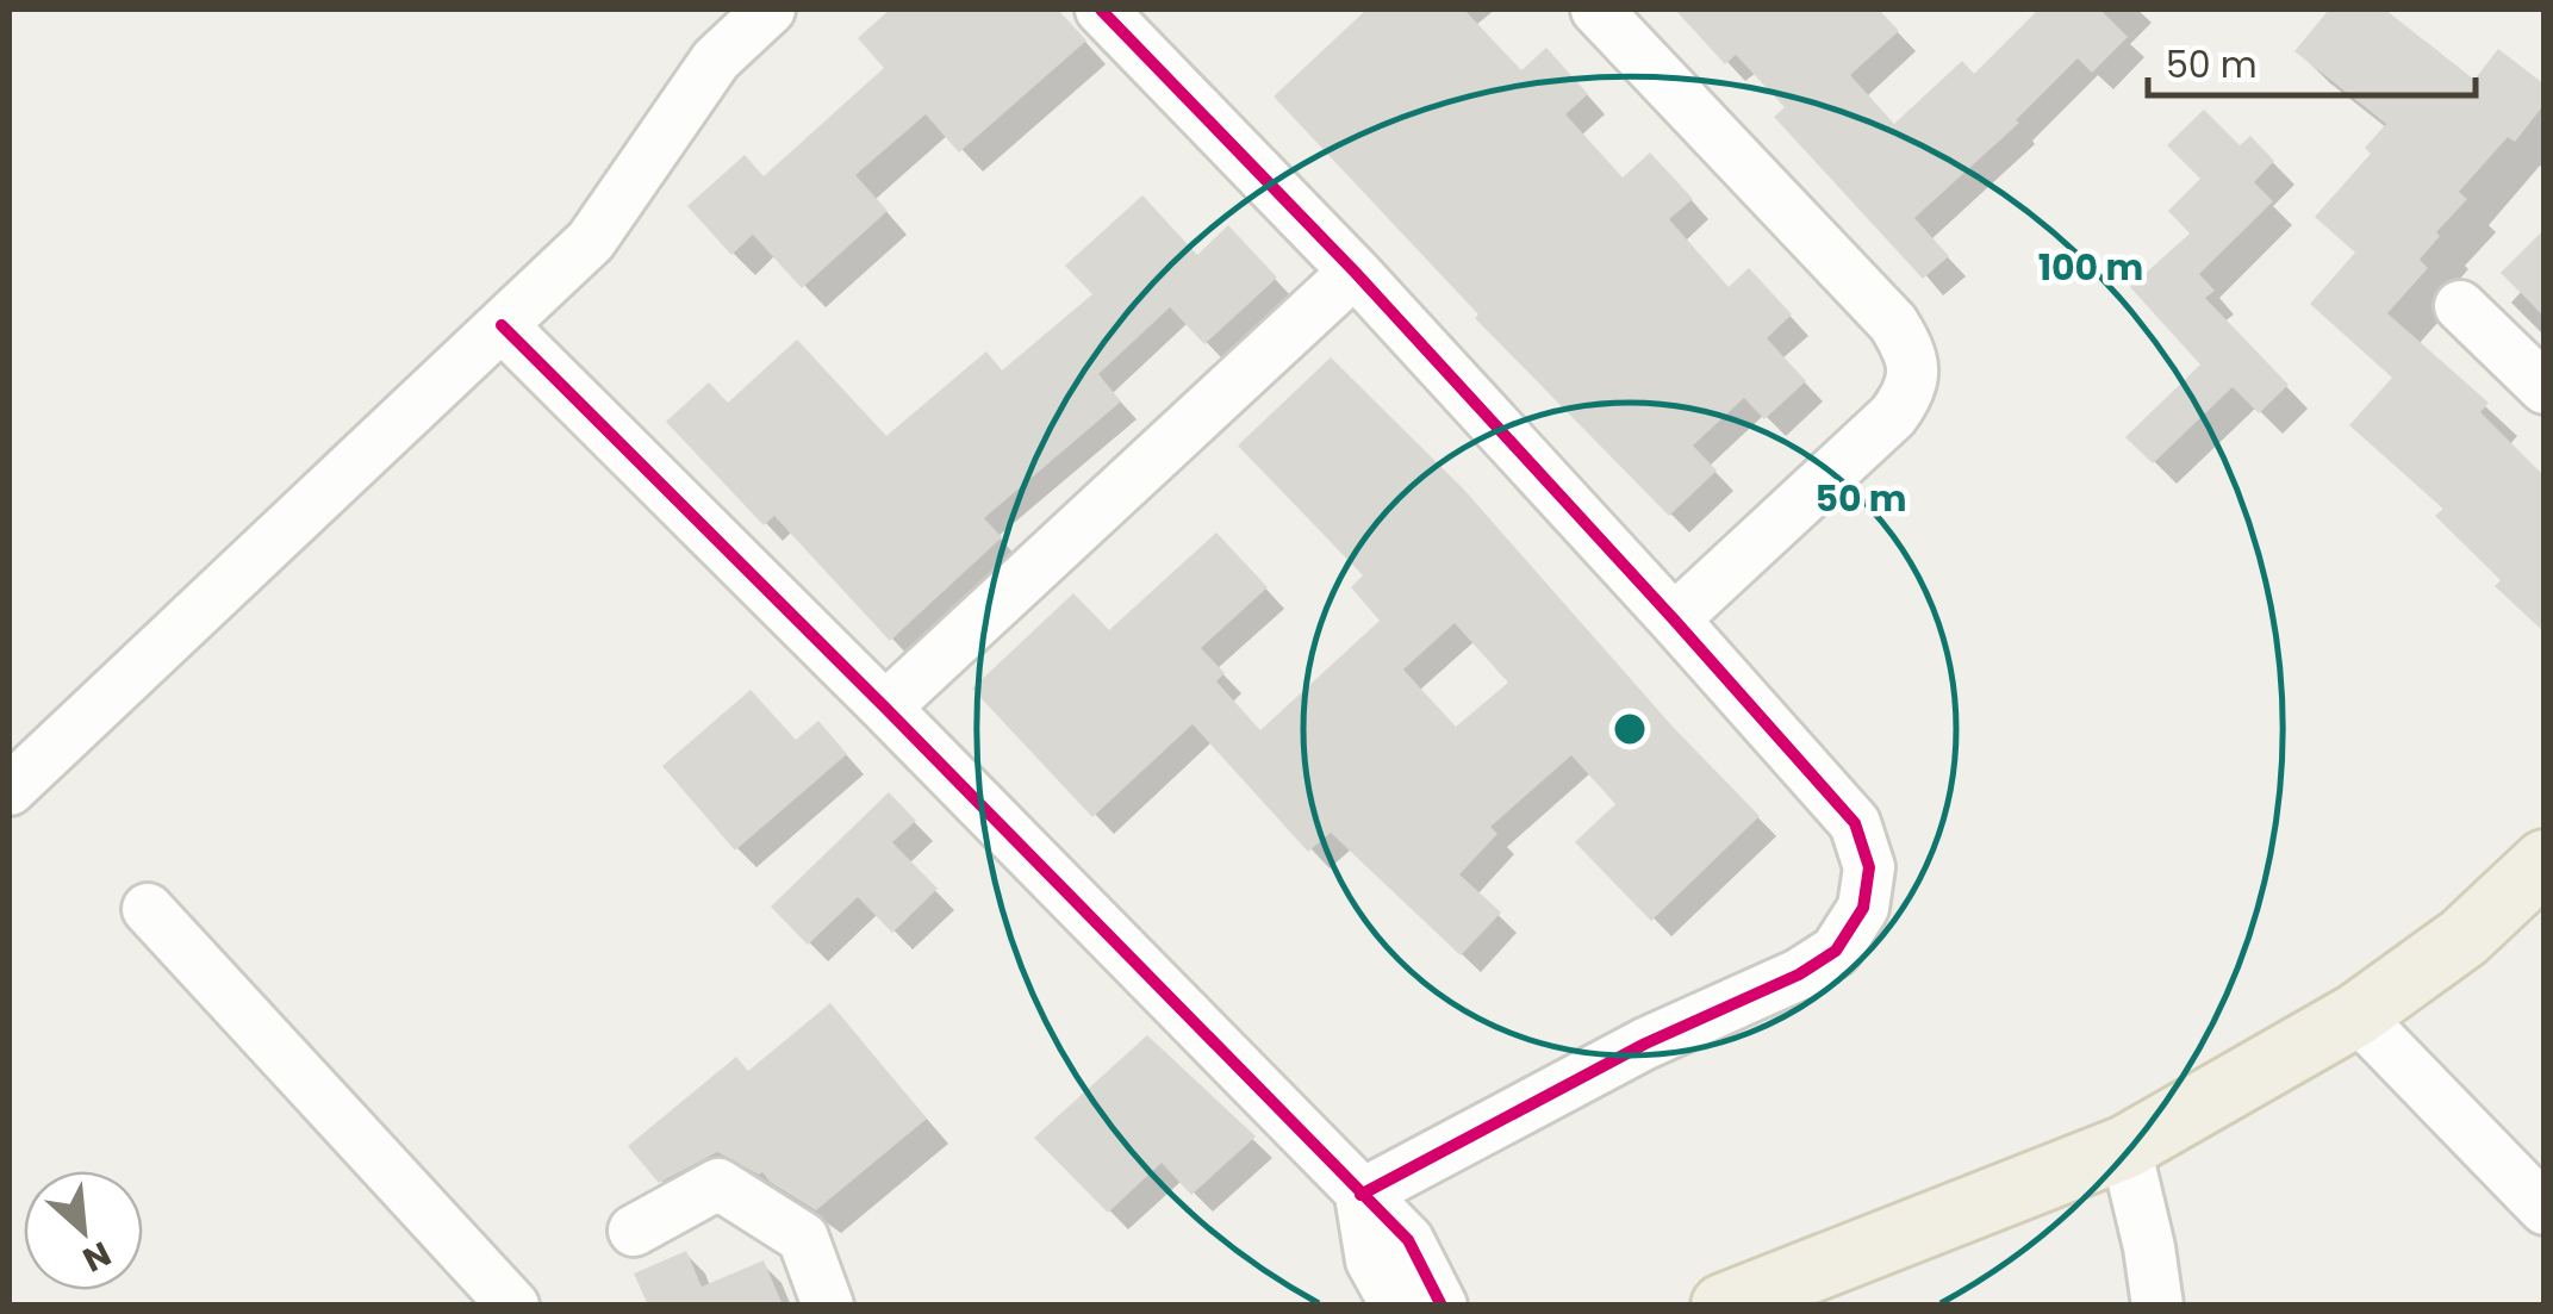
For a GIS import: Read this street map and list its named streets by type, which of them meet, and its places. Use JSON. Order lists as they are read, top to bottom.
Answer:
{
  "scale_bar": "50 m",
  "north": "bottom right",
  "rings": ["100 m", "50 m"]
}
